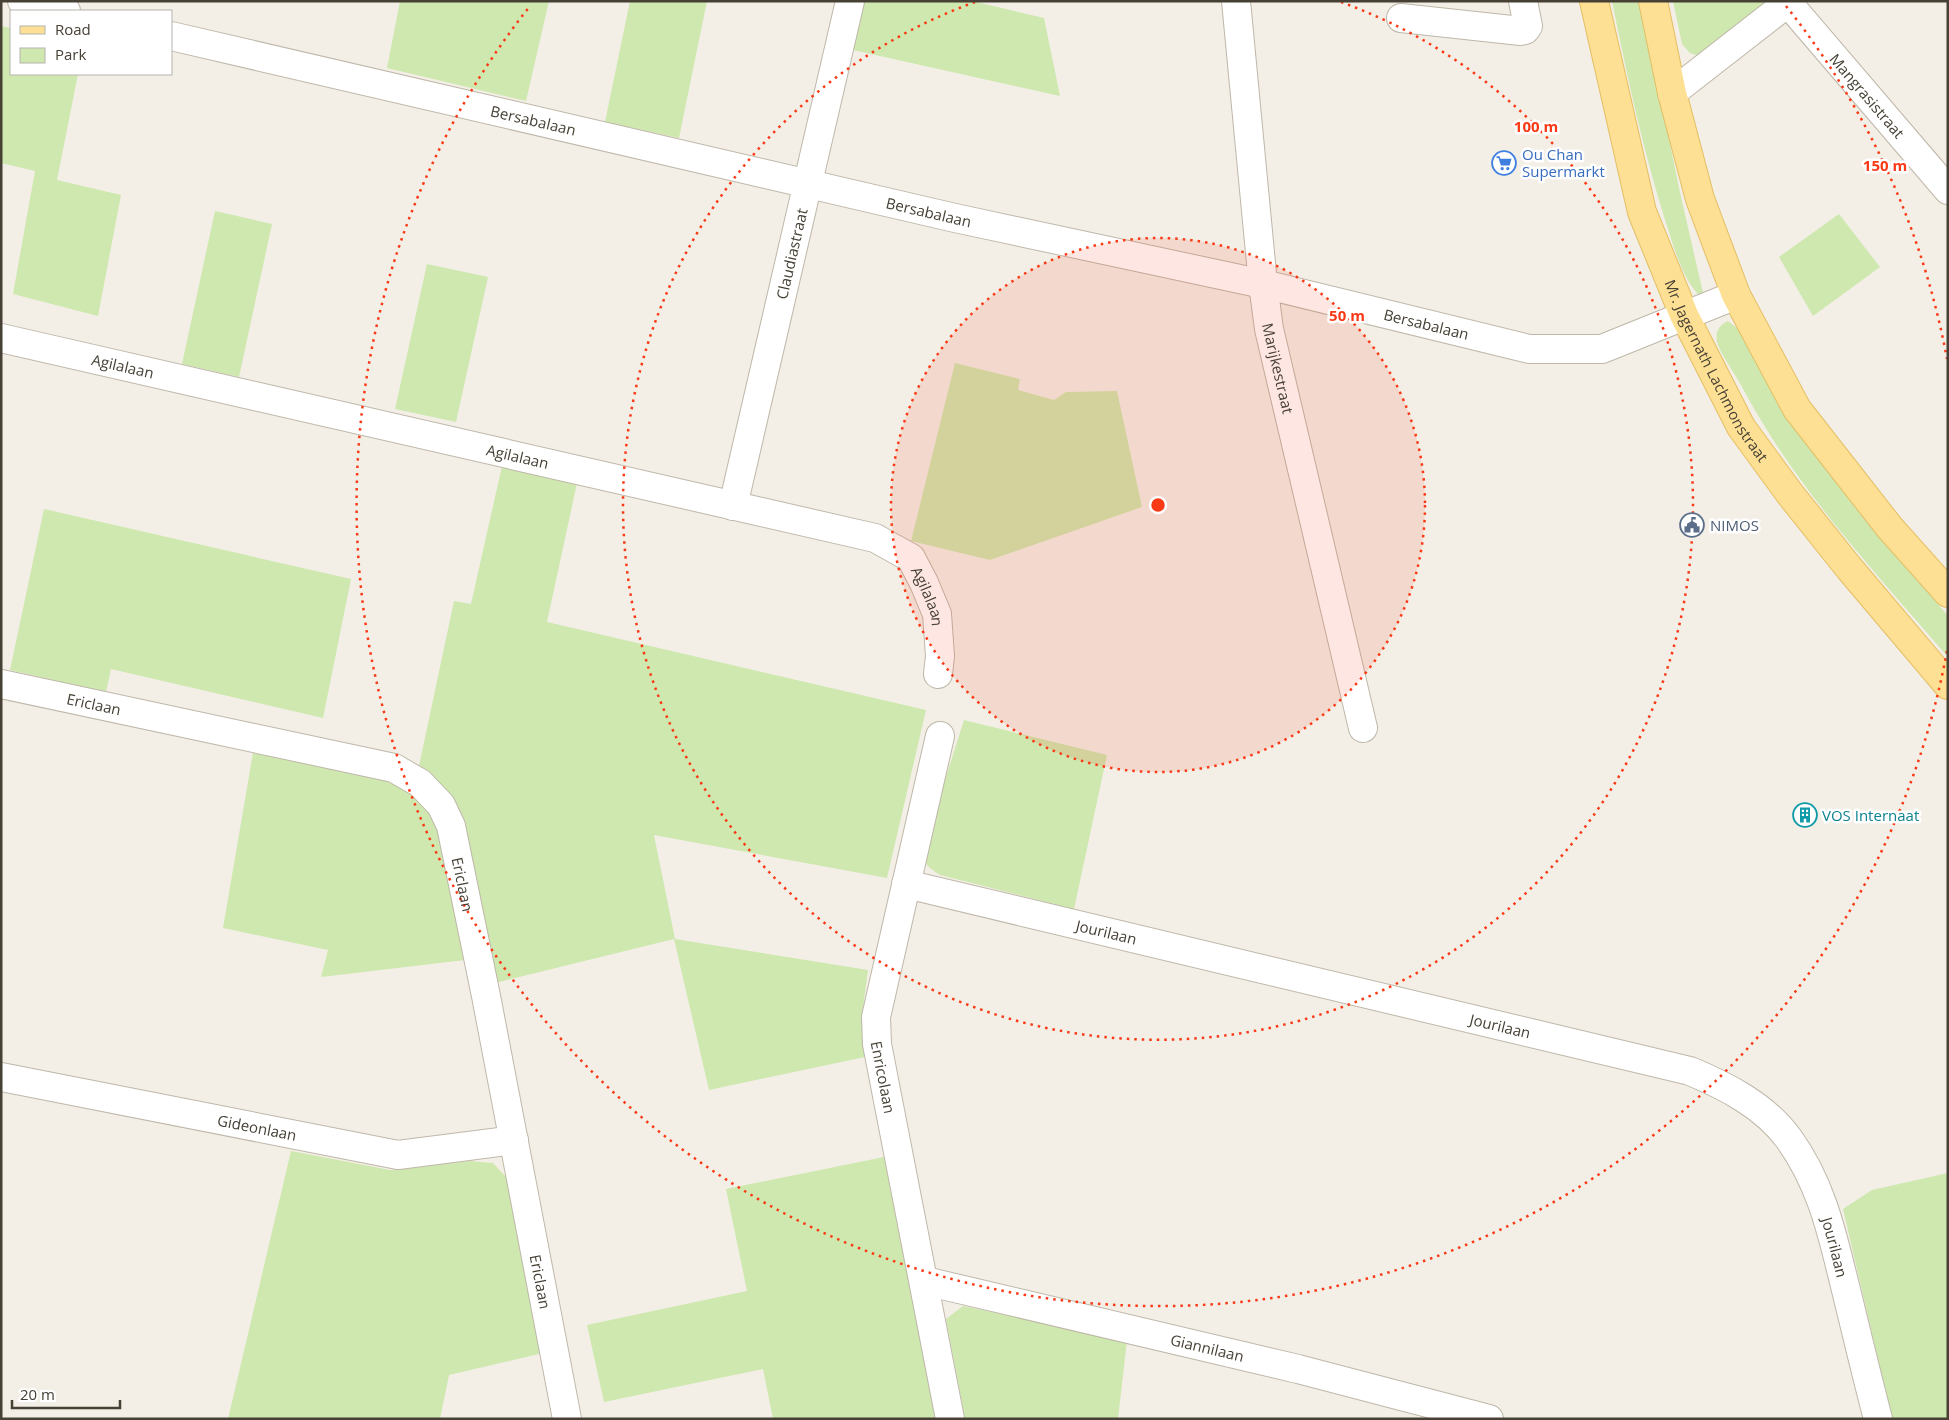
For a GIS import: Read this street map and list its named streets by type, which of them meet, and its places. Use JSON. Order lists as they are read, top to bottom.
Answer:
{
  "streets": {
    "main road": ["Mr. Jagernath Lachmonstraat"],
    "street": [
      "Mangrasistraat",
      "Bersabalaan",
      "Claudiastraat",
      "Agilalaan",
      "Marijkestraat",
      "Ericlaan",
      "Jourilaan",
      "Enricolaan",
      "Gideonlaan",
      "Giannilaan"
    ]
  },
  "crossings": [
    ["Bersabalaan", "Claudiastraat"],
    ["Bersabalaan", "Marijkestraat"],
    ["Bersabalaan", "Mr. Jagernath Lachmonstraat"],
    ["Claudiastraat", "Agilalaan"],
    ["Ericlaan", "Gideonlaan"],
    ["Jourilaan", "Enricolaan"],
    ["Enricolaan", "Giannilaan"]
  ],
  "places": {
    "supermarket": ["Ou Chan Supermarkt"],
    "public building": ["NIMOS"],
    "building": ["VOS Internaat"]
  },
  "legend": ["Road", "Park"],
  "scale_bar": "20 m",
  "rings": ["100 m", "150 m", "50 m"]
}
